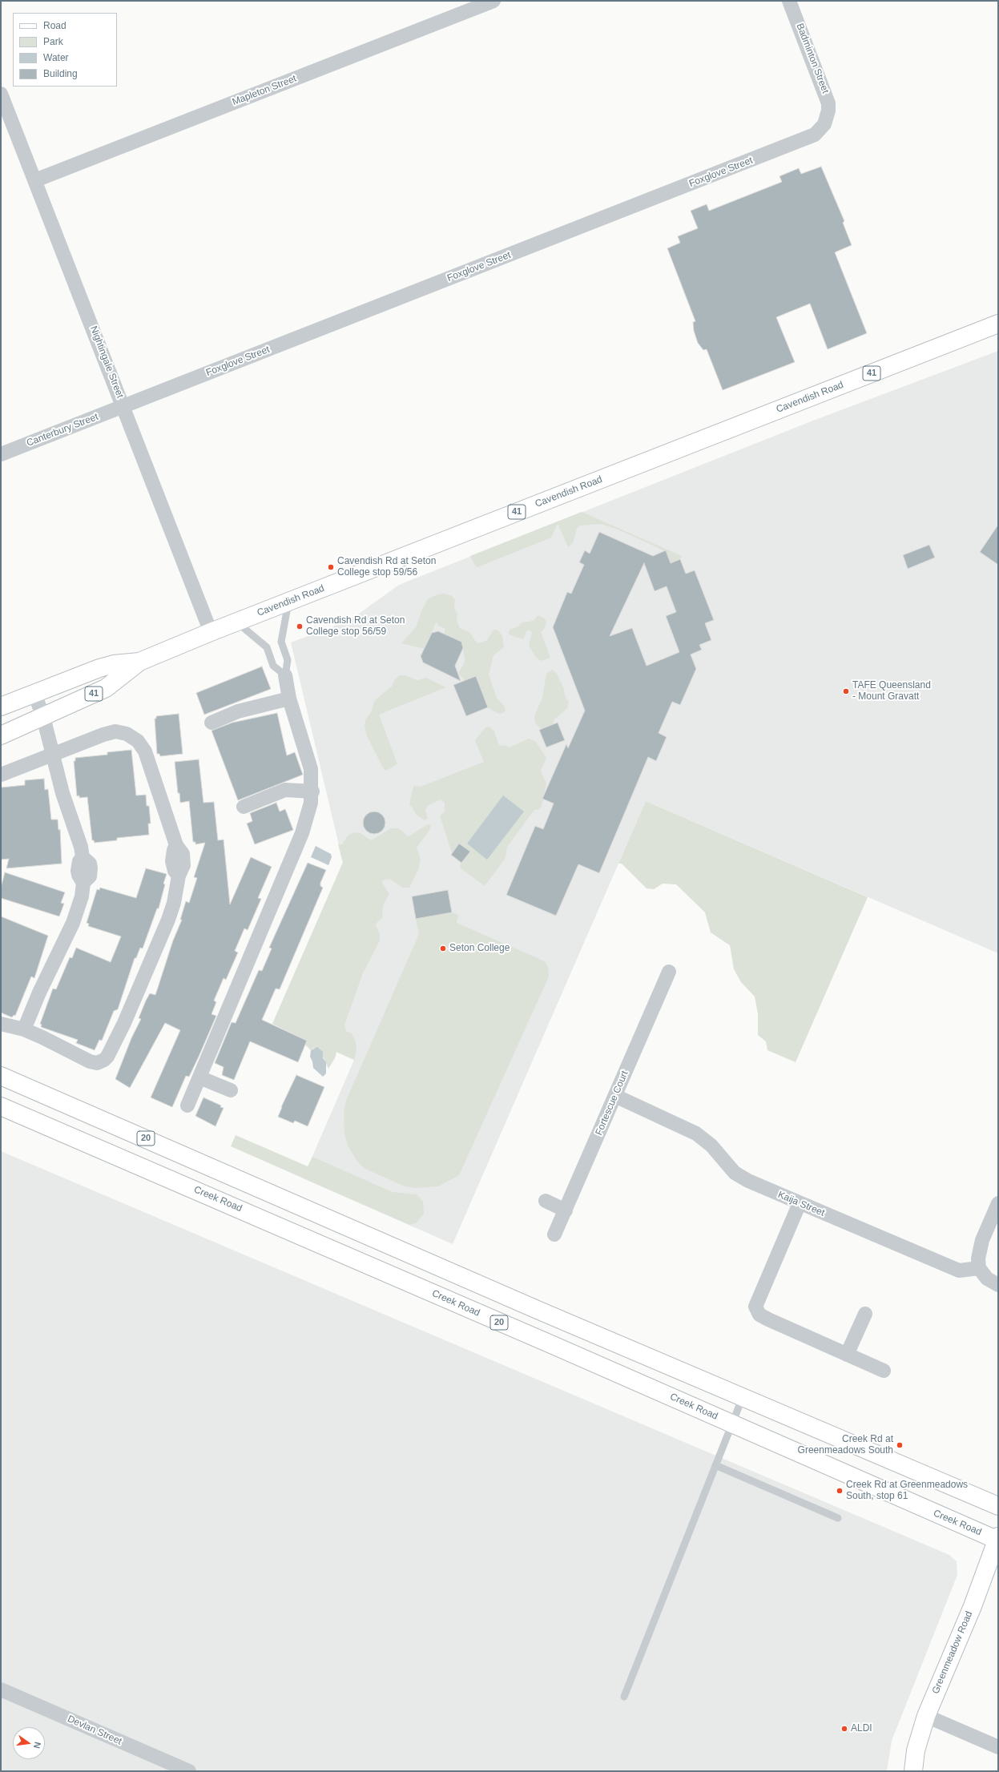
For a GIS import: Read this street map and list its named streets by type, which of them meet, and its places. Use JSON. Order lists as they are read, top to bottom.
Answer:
{
  "streets": {
    "main road": [
      "41",
      "Cavendish Road",
      "20",
      "Creek Road",
      "Greenmeadow Road"
    ],
    "street": [
      "Badminton Street",
      "Mapleton Street",
      "Foxglove Street",
      "Nightingale Street",
      "Canterbury Street",
      "Fortescue Court",
      "Kaija Street",
      "Devlan Street"
    ]
  },
  "crossings": [
    ["Badminton Street", "Foxglove Street"],
    ["Mapleton Street", "Nightingale Street"],
    ["Foxglove Street", "Nightingale Street"],
    ["Foxglove Street", "Canterbury Street"],
    ["Nightingale Street", "Cavendish Road"],
    ["Nightingale Street", "Canterbury Street"],
    ["Fortescue Court", "Kaija Street"],
    ["Creek Road", "Greenmeadow Road"]
  ],
  "places": [
    "Cavendish Rd at Seton College stop 59/56",
    "Cavendish Rd at Seton College stop 56/59",
    "TAFE Queensland - Mount Gravatt",
    "Seton College",
    "Creek Rd at Greenmeadows South",
    "Creek Rd at Greenmeadows South, stop 61",
    "ALDI"
  ],
  "legend": [
    "Road",
    "Park",
    "Water",
    "Building"
  ],
  "north": "right"
}
